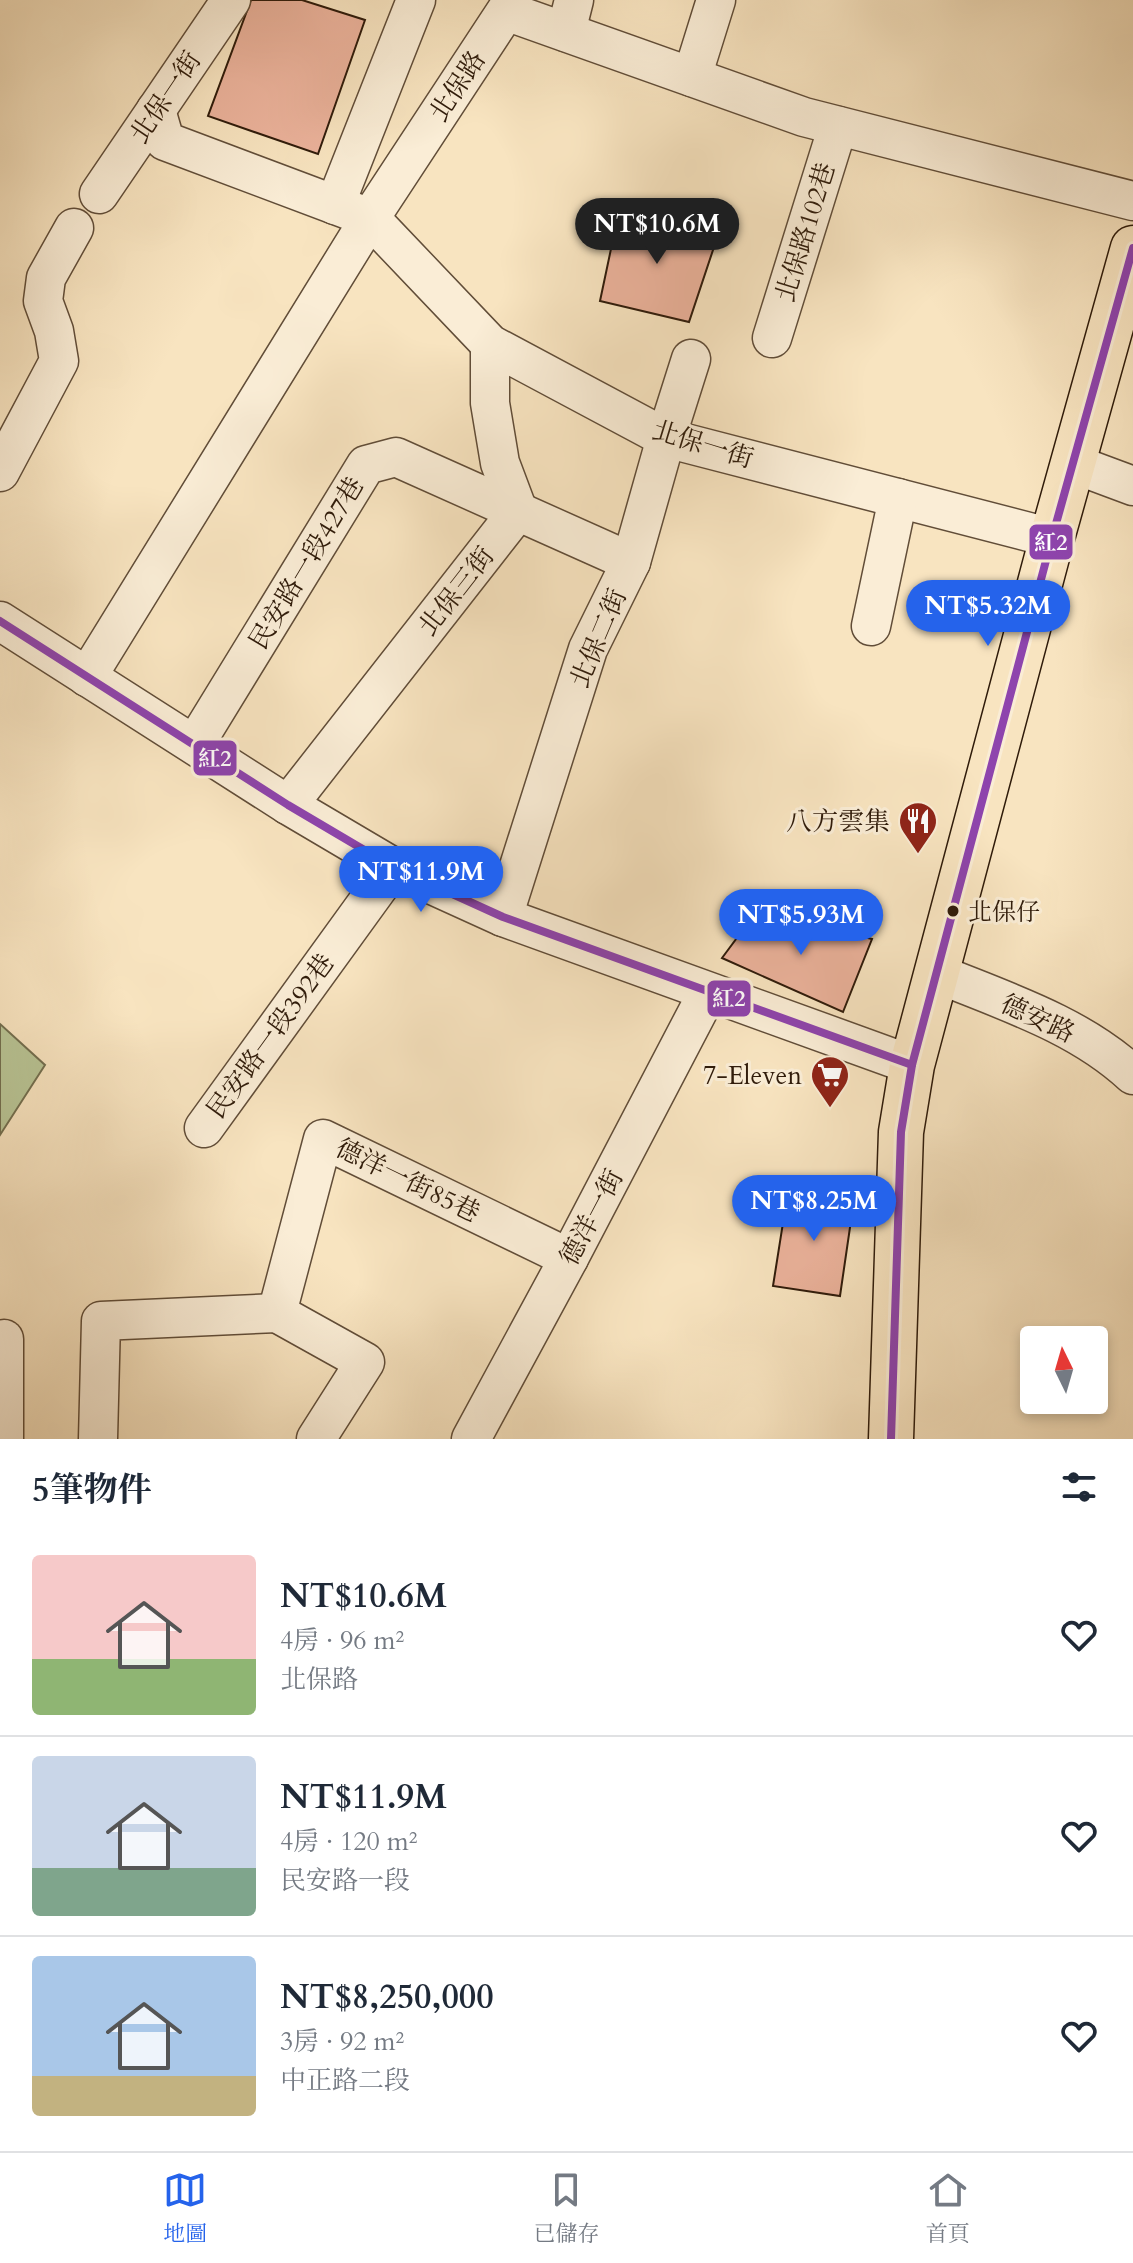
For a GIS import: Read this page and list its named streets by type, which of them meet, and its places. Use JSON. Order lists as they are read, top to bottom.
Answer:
{
  "streets": {
    "street": [
      "北保路",
      "北保一街",
      "北保路102巷",
      "民安路一段427巷",
      "北保三街",
      "北保二街",
      "德安路",
      "民安路一段392巷",
      "德洋一街85巷",
      "德洋一街"
    ]
  },
  "crossings": [
    ["北保路", "北保一街"],
    ["北保路", "北保路102巷"],
    ["北保一街", "北保二街"],
    ["民安路一段427巷", "北保三街"],
    ["民安路一段427巷", "北保二街"],
    ["德洋一街85巷", "德洋一街"]
  ],
  "places": {
    "restaurant": ["八方雲集"],
    "other": ["北保仔"],
    "supermarket": ["7-Eleven"]
  },
  "lines": ["transit line 紅2"],
  "north": "top",
  "page": {
    "price": [
      "NT$10.6M",
      "NT$5.32M",
      "NT$11.9M",
      "NT$5.93M",
      "NT$8.25M"
    ],
    "heading": "5筆物件",
    "list": [
      {
        "name": "NT$10.6M",
        "note": "4房 · 96 m² · 北保路"
      },
      {
        "name": "NT$11.9M",
        "note": "4房 · 120 m² · 民安路一段"
      },
      {
        "name": "NT$8,250,000",
        "note": "3房 · 92 m² · 中正路二段"
      }
    ],
    "tabs": ["地圖", "已儲存", "首頁"]
  }
}
